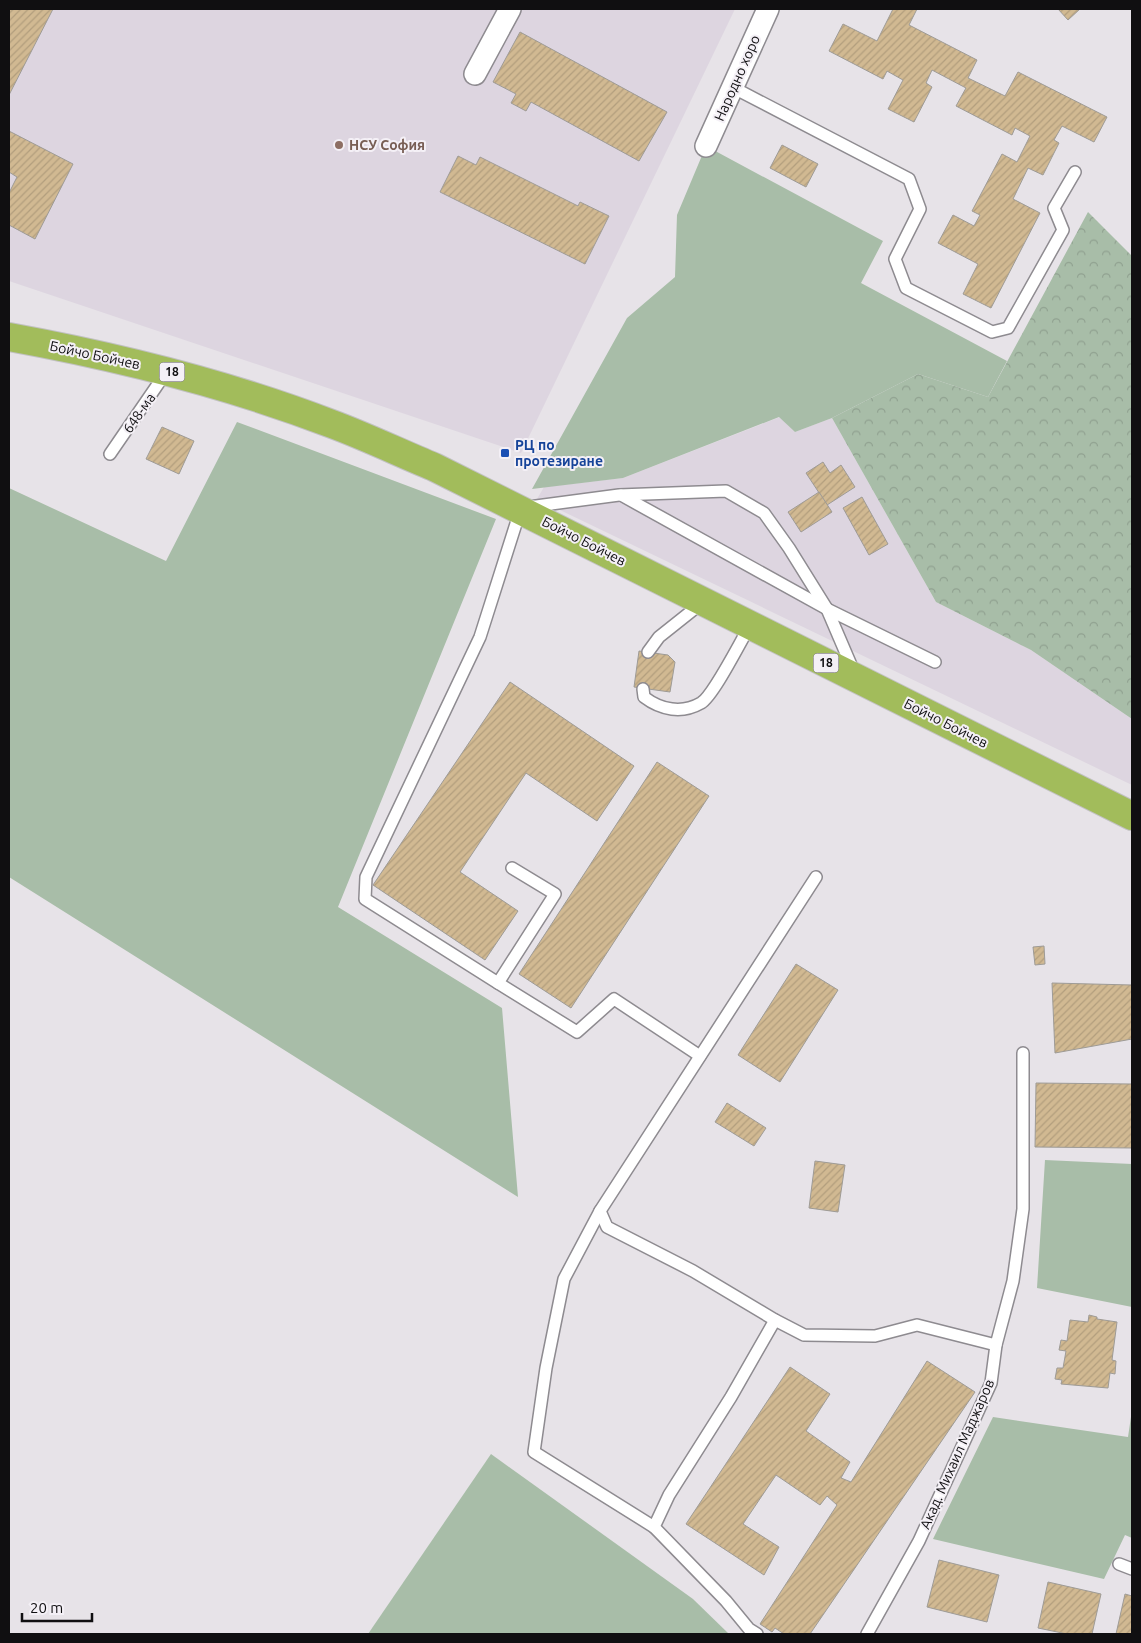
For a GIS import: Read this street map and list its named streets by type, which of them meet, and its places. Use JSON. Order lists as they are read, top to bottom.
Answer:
{
  "streets": {
    "highway": ["Бойчо Бойчев", "18"],
    "street": ["Народно хоро"],
    "lane": ["648-ма", "Акад. Михаил Маджаров"]
  },
  "crossings": [
    ["Бойчо Бойчев", "648-ма"]
  ],
  "places": {
    "other": ["НСУ София"],
    "transit": ["РЦ по протезиране"]
  },
  "scale_bar": "20 m"
}
